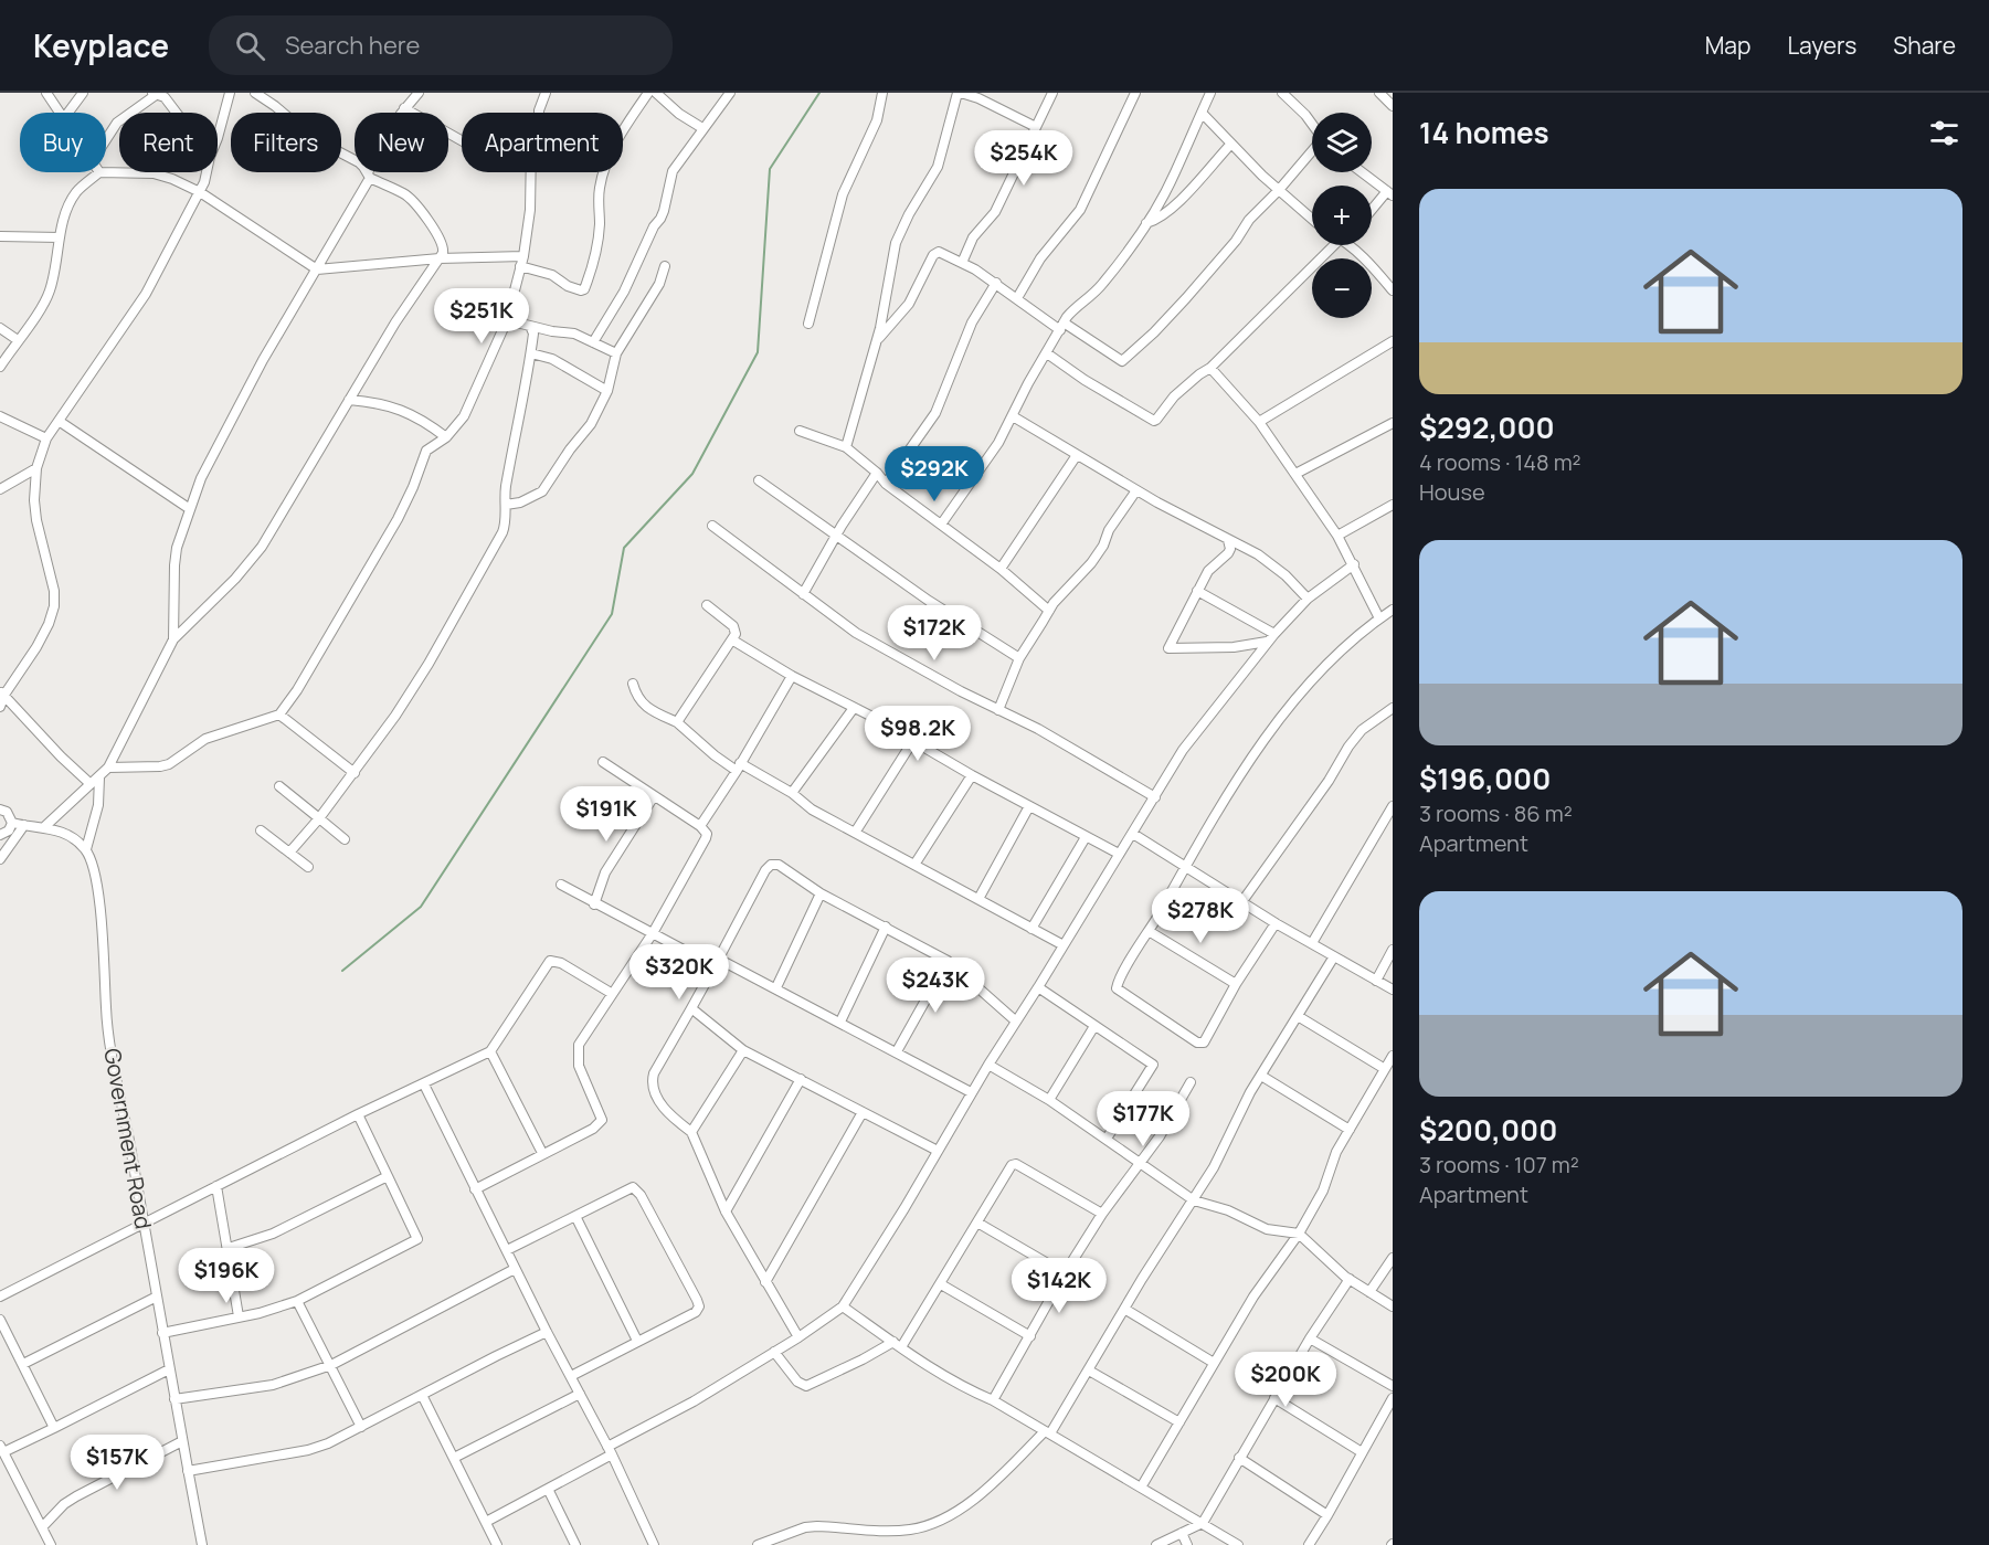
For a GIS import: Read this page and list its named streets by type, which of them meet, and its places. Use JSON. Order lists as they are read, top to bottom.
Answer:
{
  "streets": {
    "street": ["Government Road"]
  },
  "page": {
    "header": "Keyplace",
    "search": "Search here",
    "nav": ["Map", "Layers", "Share"],
    "heading": "14 homes",
    "map_buttons": ["+", "−"],
    "chip": [
      "Buy",
      "Rent",
      "Filters",
      "New",
      "Apartment"
    ],
    "price": [
      "$254K",
      "$251K",
      "$292K",
      "$172K",
      "$98.2K",
      "$191K",
      "$278K",
      "$320K",
      "$243K",
      "$177K",
      "$196K",
      "$142K",
      "$200K",
      "$157K"
    ],
    "list": [
      {
        "name": "$292,000",
        "note": "4 rooms · 148 m² · House"
      },
      {
        "name": "$196,000",
        "note": "3 rooms · 86 m² · Apartment"
      },
      {
        "name": "$200,000",
        "note": "3 rooms · 107 m² · Apartment"
      }
    ]
  }
}
